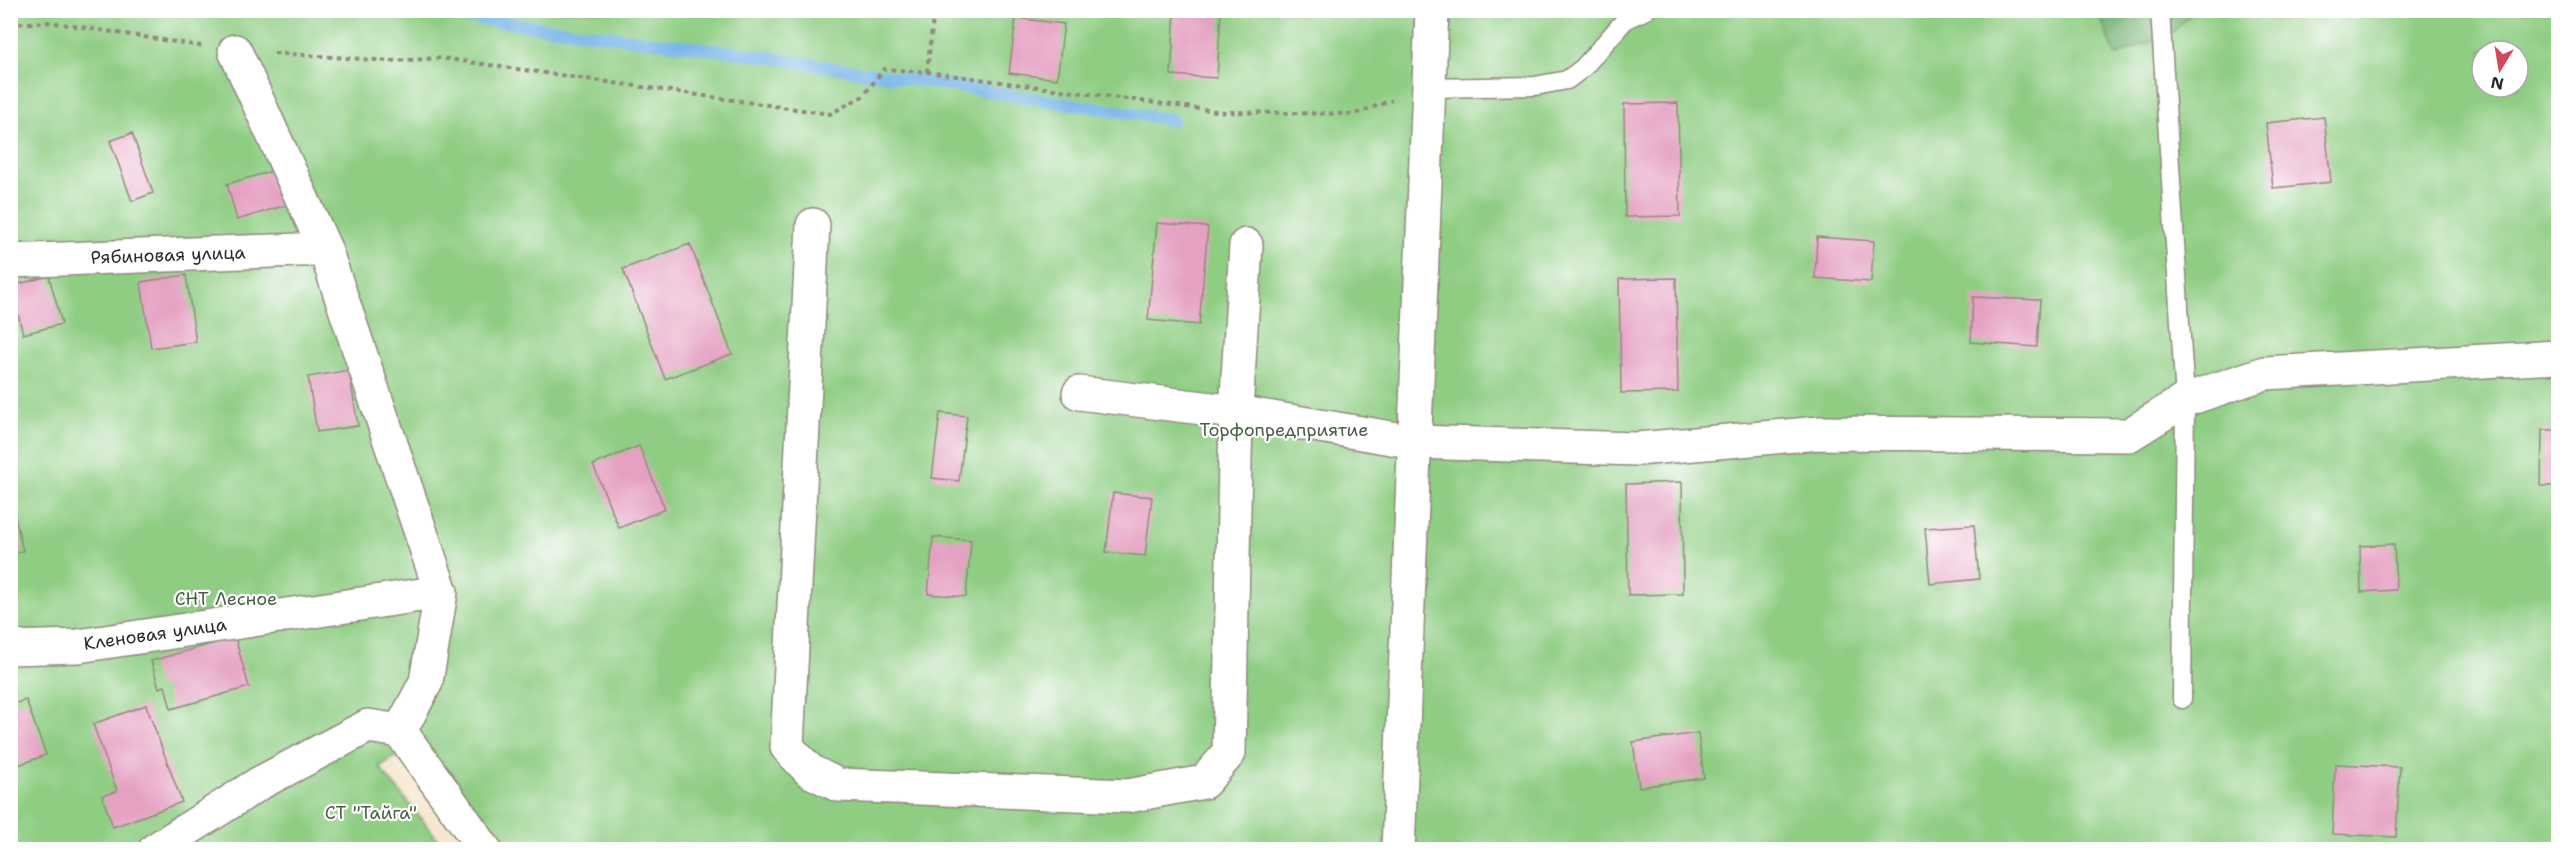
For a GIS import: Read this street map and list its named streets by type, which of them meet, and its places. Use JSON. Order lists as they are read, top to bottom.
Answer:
{
  "streets": {
    "street": ["Рябиновая улица", "Кленовая улица"]
  },
  "parks": ["Торфопредприятие", "СНТ Лесное", "СТ \"Тайга\""],
  "north": "bottom"
}
